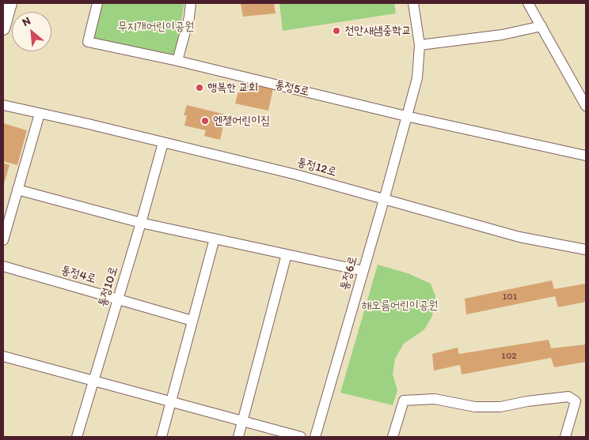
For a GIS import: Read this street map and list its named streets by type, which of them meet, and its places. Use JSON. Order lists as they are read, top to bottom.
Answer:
{
  "streets": {
    "street": [
      "통정5로",
      "통정12로",
      "통정6로",
      "통정4로",
      "통정10로"
    ]
  },
  "crossings": [
    ["통정5로", "통정6로"],
    ["통정12로", "통정6로"],
    ["통정12로", "통정10로"],
    ["통정4로", "통정10로"]
  ],
  "parks": ["무지개어린이공원", "해오름어린이공원"],
  "places": ["천안새샘중학교", "행복한 교회", "엔젤어린이집"],
  "house_numbers": ["101", "102"],
  "north": "top left"
}
